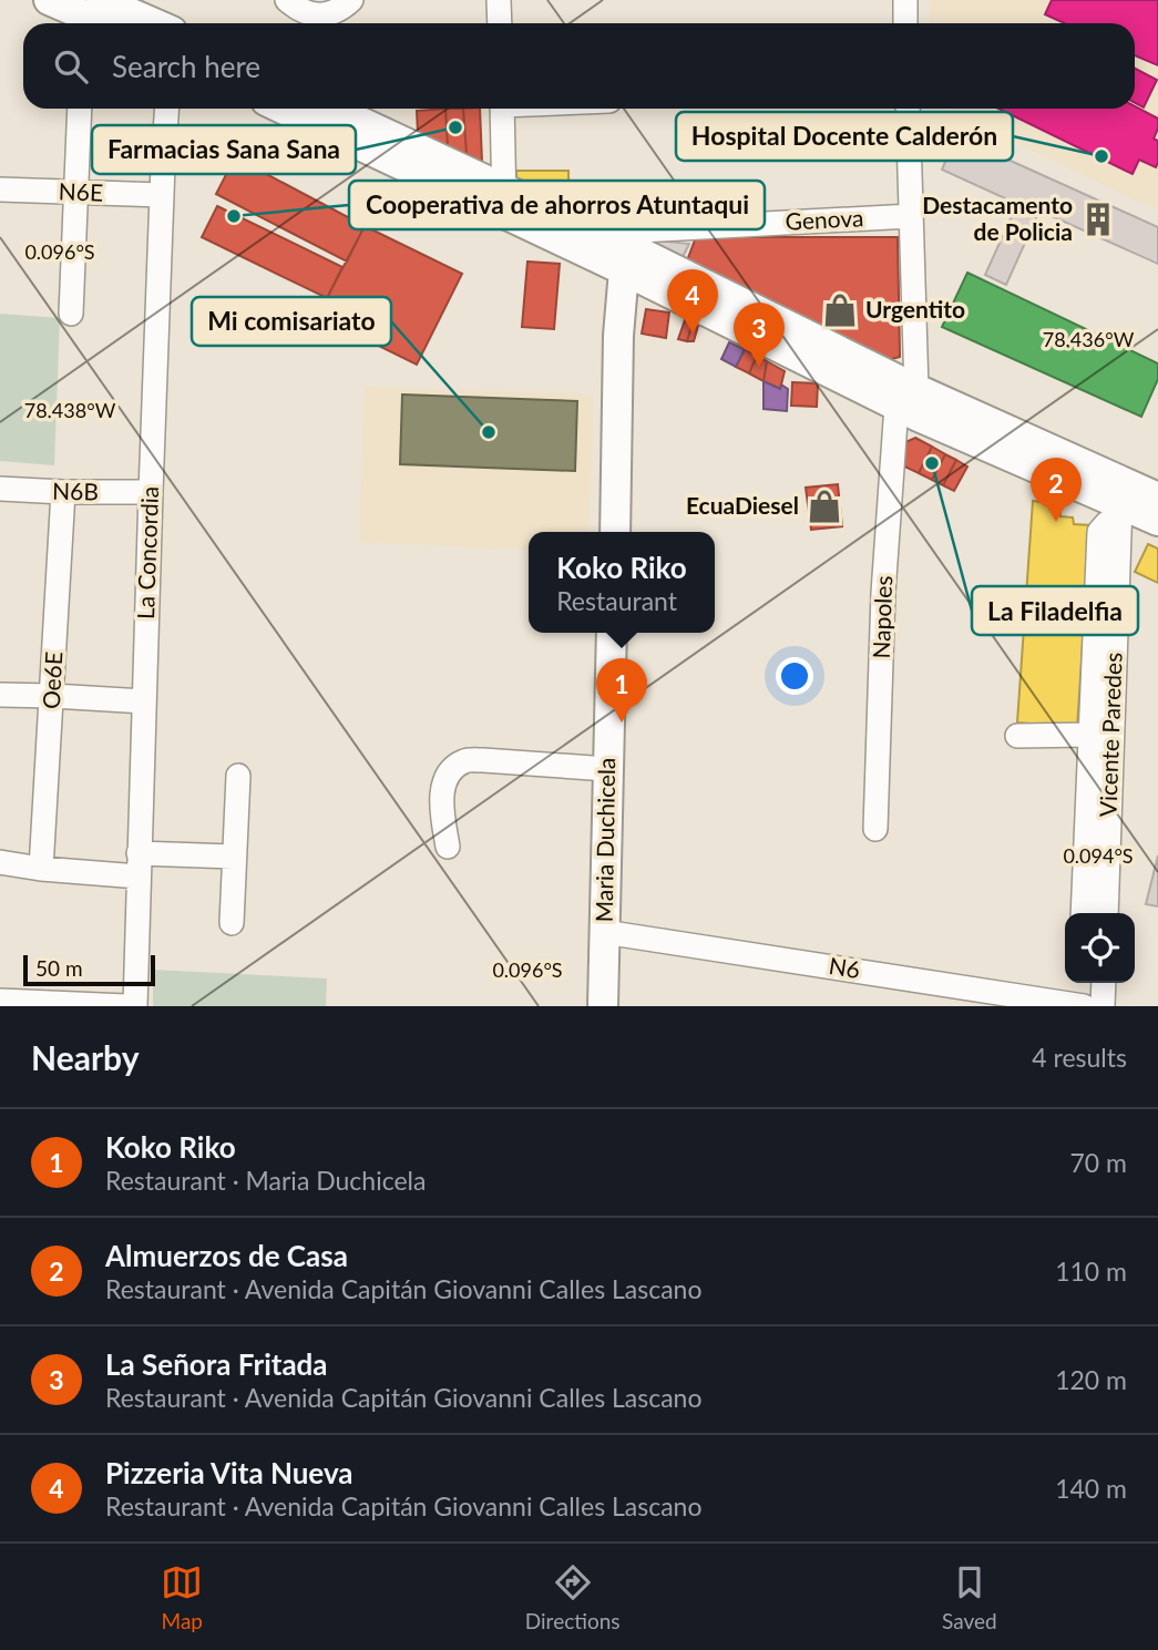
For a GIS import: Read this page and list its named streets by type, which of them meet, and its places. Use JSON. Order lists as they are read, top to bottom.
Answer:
{
  "streets": {
    "main road": ["Maria Duchicela"],
    "street": [
      "N6E",
      "Genova",
      "N6B",
      "La Concordia",
      "Napoles",
      "Oe6E",
      "Vicente Paredes",
      "N6"
    ]
  },
  "crossings": [
    ["N6E", "La Concordia"],
    ["Genova", "Napoles"],
    ["N6B", "La Concordia"],
    ["N6B", "Oe6E"],
    ["Maria Duchicela", "N6"]
  ],
  "places": {
    "other": [
      "Farmacias Sana Sana",
      "Hospital Docente Calderón",
      "Cooperativa de ahorros Atuntaqui",
      "Mi comisariato",
      "La Filadelfia"
    ],
    "building": ["Destacamento de Policia"],
    "shop": ["Urgentito", "EcuaDiesel"]
  },
  "scale_bar": "50 m",
  "page": {
    "search": "Search here",
    "pins": [
      "4",
      "3",
      "2",
      "1"
    ],
    "popup": ["Koko Riko", "Restaurant"],
    "scale": "50 m",
    "heading": ["Nearby", "4 results"],
    "list": [
      {
        "mark": "1",
        "name": "Koko Riko",
        "note": "Restaurant · Maria Duchicela",
        "value": "70 m"
      },
      {
        "mark": "2",
        "name": "Almuerzos de Casa",
        "note": "Restaurant · Avenida Capitán Giovanni Calles Lascano",
        "value": "110 m"
      },
      {
        "mark": "3",
        "name": "La Señora Fritada",
        "note": "Restaurant · Avenida Capitán Giovanni Calles Lascano",
        "value": "120 m"
      },
      {
        "mark": "4",
        "name": "Pizzeria Vita Nueva",
        "note": "Restaurant · Avenida Capitán Giovanni Calles Lascano",
        "value": "140 m"
      }
    ],
    "nav": ["Map", "Directions", "Saved"]
  },
  "coordinates": [
    "0.096°S",
    "78.436°W",
    "78.438°W",
    "0.094°S"
  ]
}
